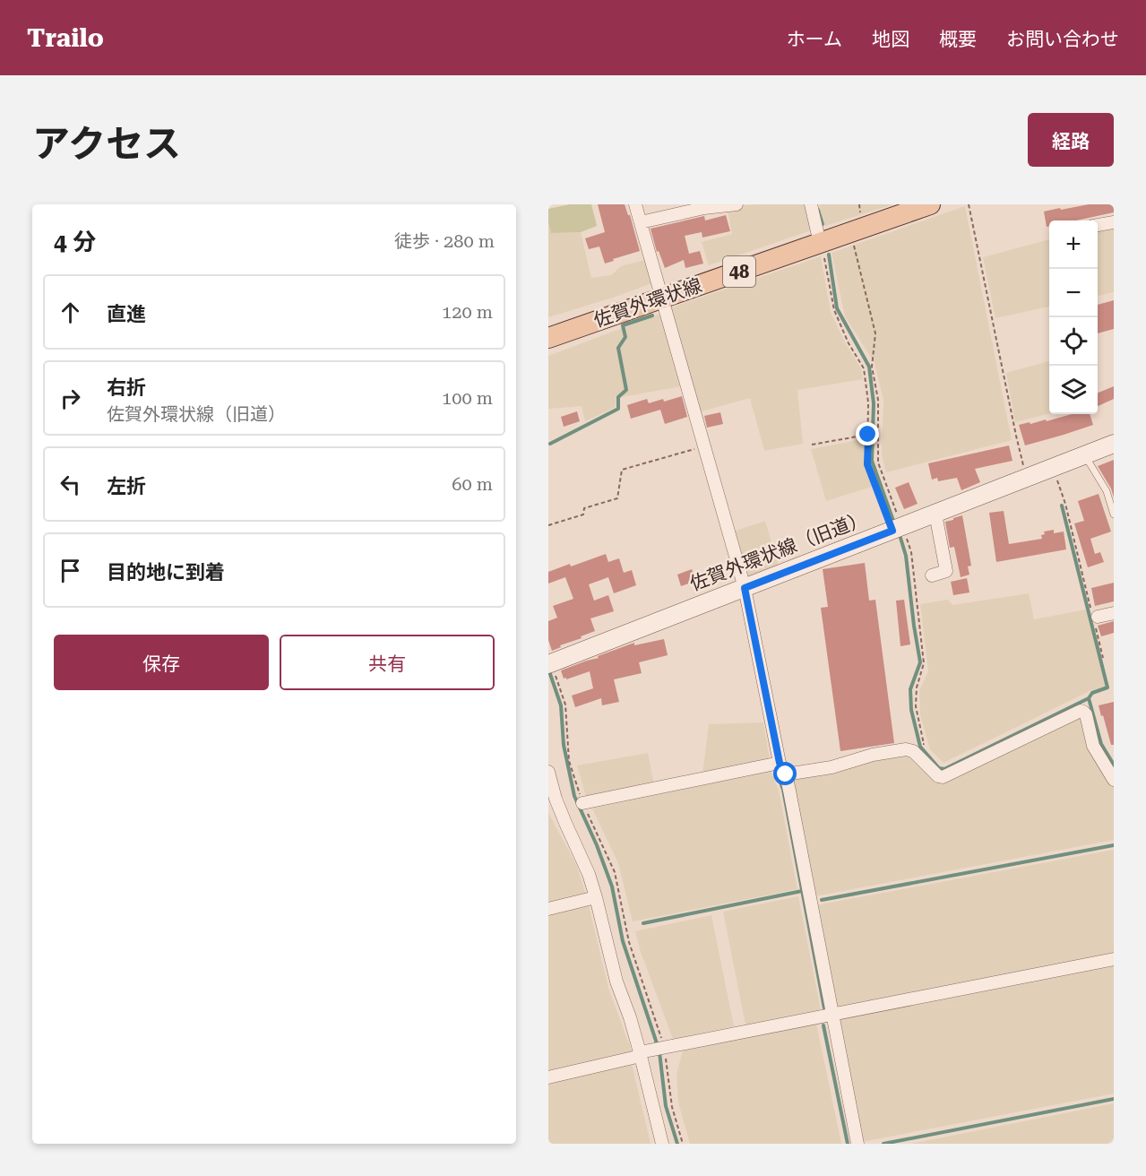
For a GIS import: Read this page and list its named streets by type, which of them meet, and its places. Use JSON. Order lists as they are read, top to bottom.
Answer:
{
  "streets": {
    "main road": ["48", "佐賀外環状線"],
    "street": ["佐賀外環状線（旧道）"]
  },
  "page": {
    "header": "Trailo",
    "nav": [
      "ホーム",
      "地図",
      "概要",
      "お問い合わせ"
    ],
    "title": "アクセス",
    "buttons": [
      "経路",
      ["保存", "共有"]
    ],
    "heading": ["4 分", "徒歩 · 280 m"],
    "map_buttons": ["+", "−"],
    "list": [
      ["直進", "120 m"],
      ["右折", "佐賀外環状線（旧道）", "100 m"],
      ["左折", "60 m"],
      "目的地に到着"
    ]
  }
}
